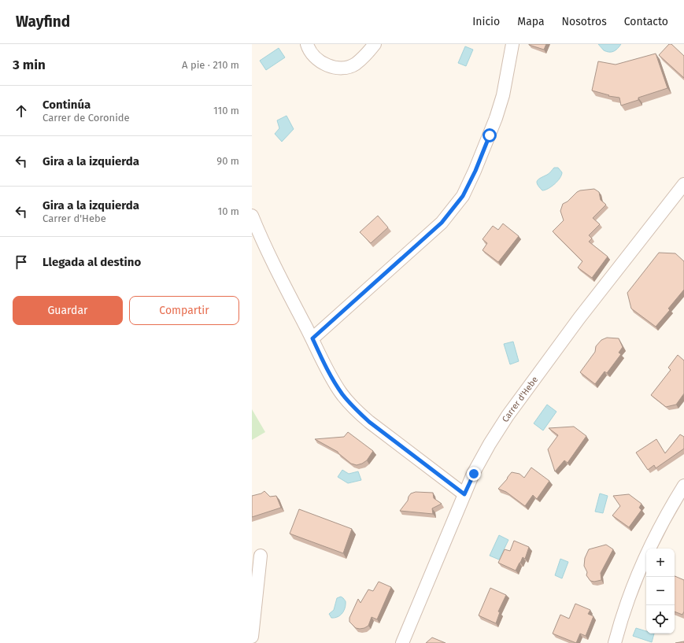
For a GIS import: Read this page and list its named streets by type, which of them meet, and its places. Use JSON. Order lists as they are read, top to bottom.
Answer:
{
  "streets": {
    "street": ["Carrer d'Hebe"]
  },
  "page": {
    "header": "Wayfind",
    "nav": [
      "Inicio",
      "Mapa",
      "Nosotros",
      "Contacto"
    ],
    "heading": ["3 min", "A pie · 210 m"],
    "list": [
      ["Continúa", "Carrer de Coronide", "110 m"],
      ["Gira a la izquierda", "90 m"],
      ["Gira a la izquierda", "Carrer d'Hebe", "10 m"],
      "Llegada al destino"
    ],
    "buttons": ["Guardar", "Compartir"],
    "map_buttons": ["+", "−"]
  }
}
